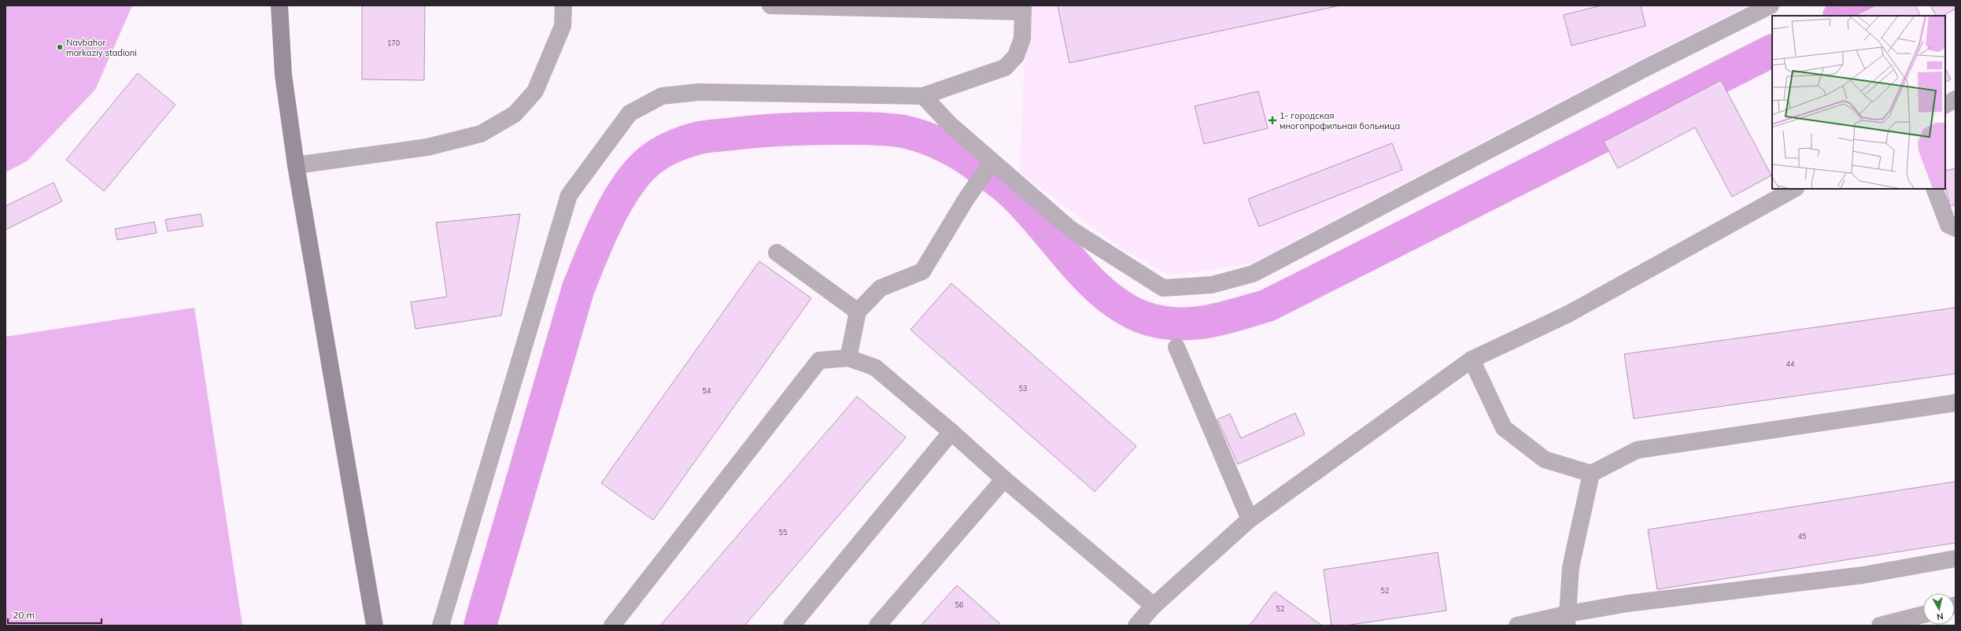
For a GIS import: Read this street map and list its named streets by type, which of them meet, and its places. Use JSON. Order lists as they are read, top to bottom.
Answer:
{
  "places": {
    "other": ["Navbahor markaziy stadioni"],
    "health": ["1- городская многопрофильная больница"]
  },
  "house_numbers": [
    "170",
    "44",
    "53",
    "54",
    "55",
    "45",
    "52",
    "56",
    "52"
  ],
  "scale_bar": "20 m",
  "north": "bottom"
}
